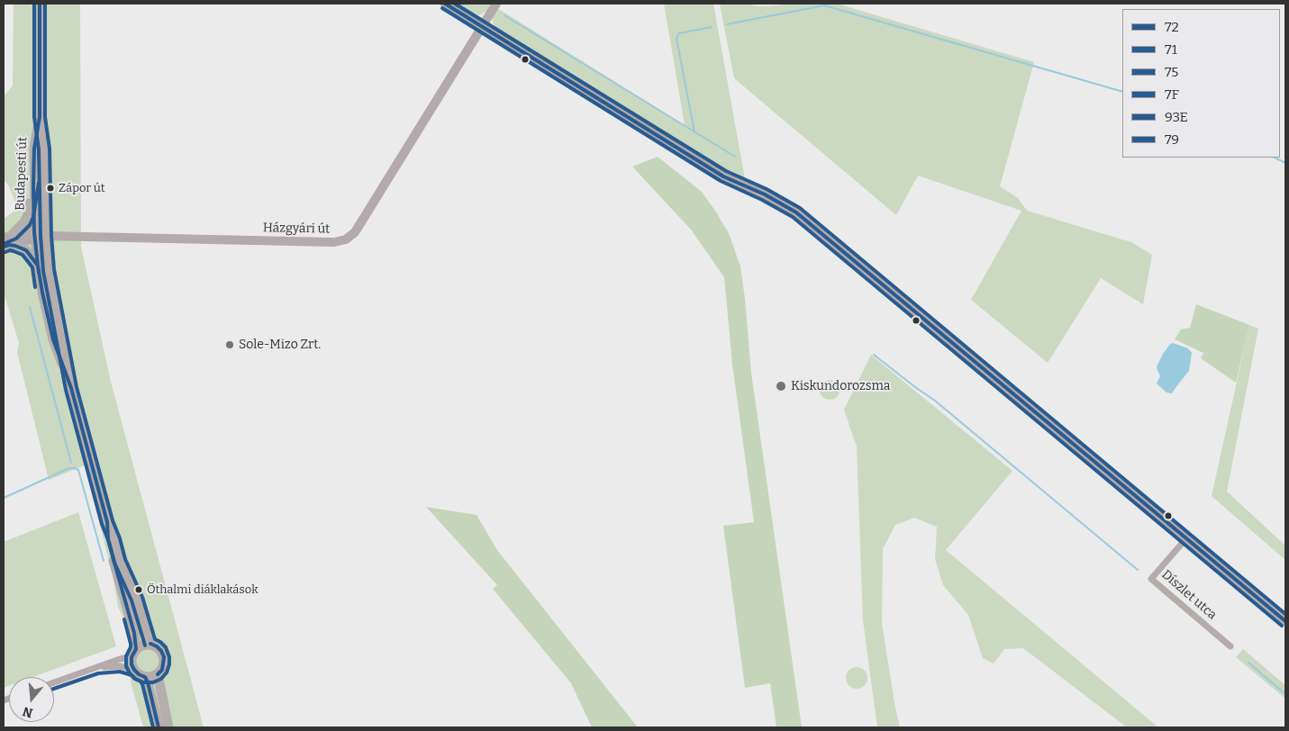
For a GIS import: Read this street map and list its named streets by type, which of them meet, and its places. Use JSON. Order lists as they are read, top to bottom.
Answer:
{
  "streets": {
    "main road": ["Budapesti út", "Házgyári út"],
    "street": ["Díszlet utca"]
  },
  "crossings": [
    ["Budapesti út", "Házgyári út"]
  ],
  "places": [
    "Zápor út",
    "Sole-Mizo Zrt.",
    "Kiskundorozsma",
    "Öthalmi diáklakások"
  ],
  "lines": [
    "transit line 72",
    "transit line 71",
    "transit line 75",
    "transit line 93E",
    "transit line 79",
    "transit line 7F"
  ],
  "legend": [
    "72",
    "71",
    "75",
    "7F",
    "93E",
    "79"
  ],
  "north": "bottom"
}
